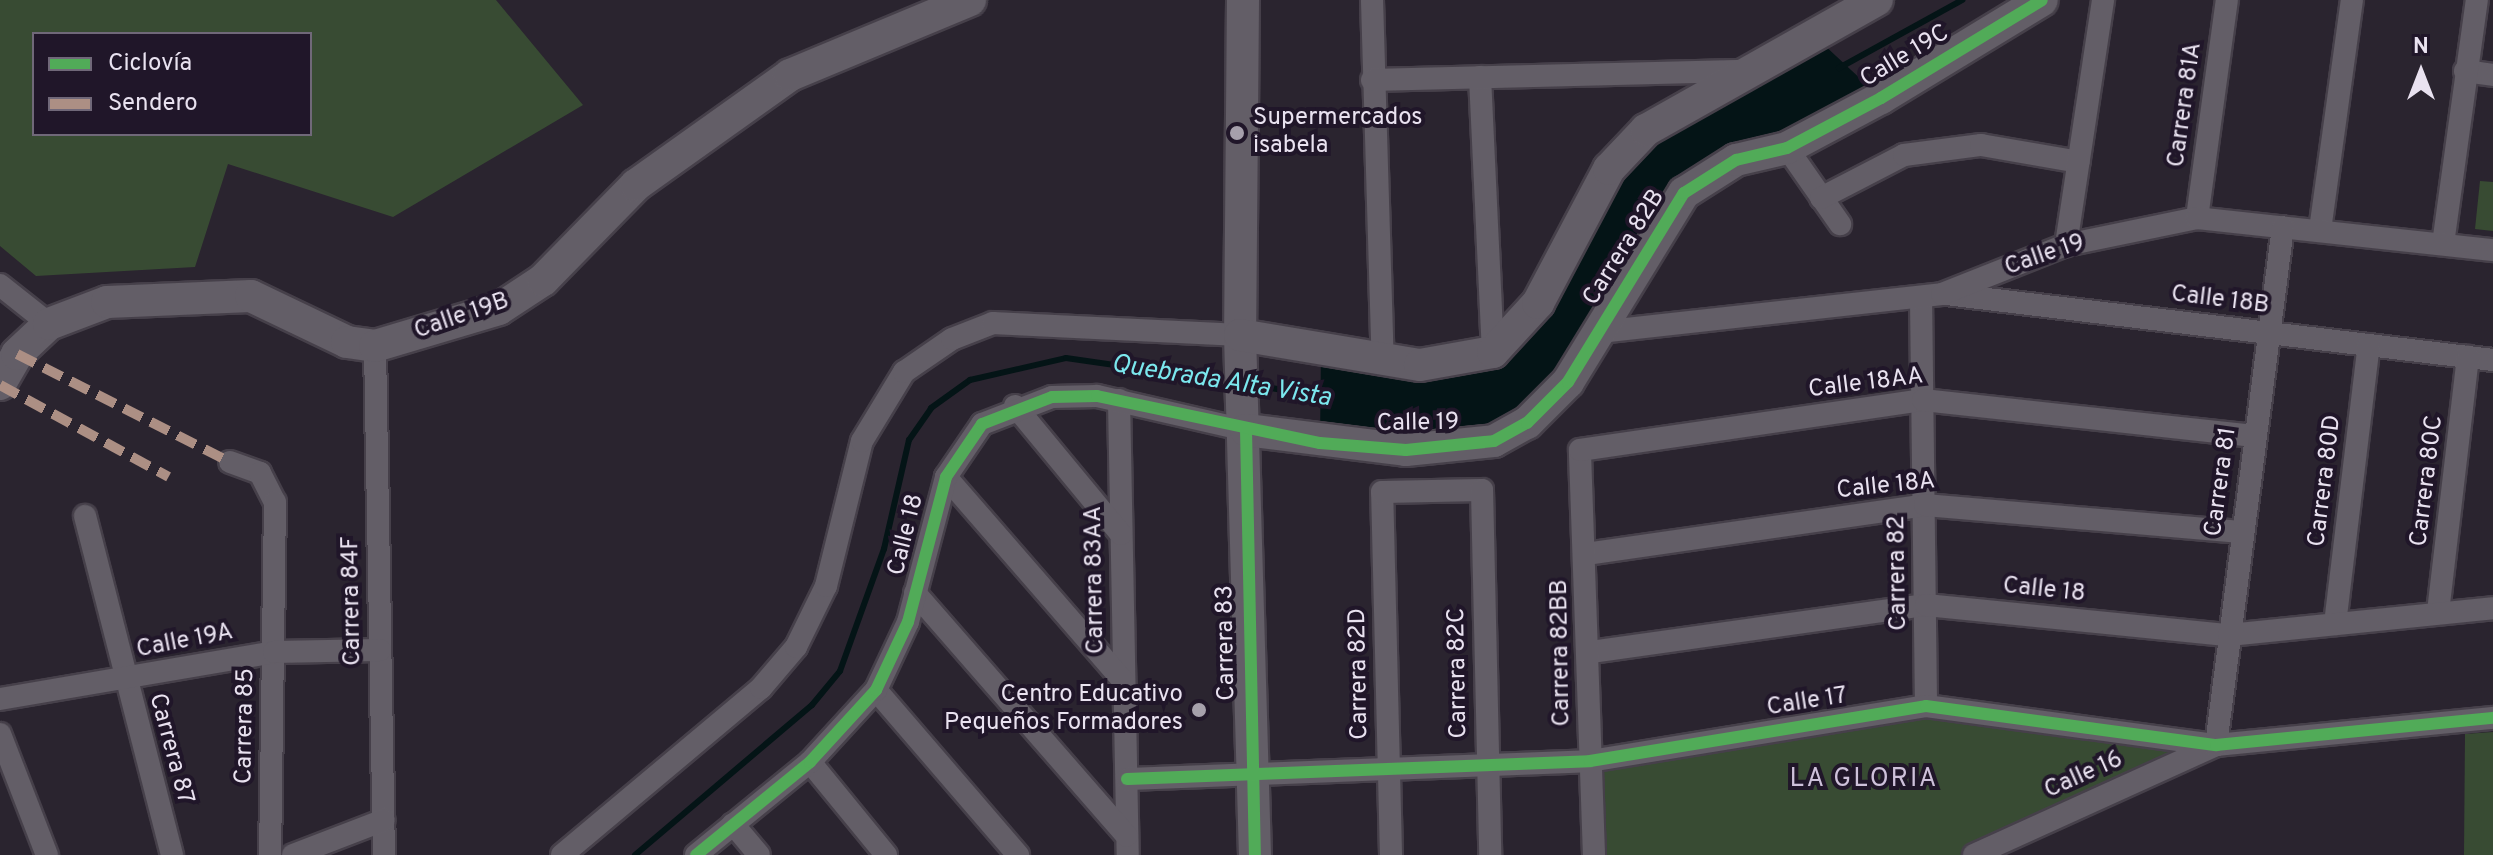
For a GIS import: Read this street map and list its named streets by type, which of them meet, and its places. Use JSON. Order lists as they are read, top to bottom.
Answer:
{
  "streets": {
    "street": [
      "Calle 19C",
      "Carrera 81A",
      "Carrera 82B",
      "Calle 19",
      "Calle 18B",
      "Calle 19B",
      "Calle 18AA",
      "Carrera 80D",
      "Carrera 80C",
      "Carrera 81",
      "Calle 18A",
      "Calle 18",
      "Carrera 82",
      "Carrera 83AA",
      "Carrera 84F",
      "Calle 19A",
      "Carrera 83",
      "Carrera 82BB",
      "Carrera 82C",
      "Carrera 82D",
      "Calle 17",
      "Carrera 85",
      "Carrera 87",
      "Calle 16"
    ]
  },
  "crossings": [
    ["Calle 19C", "Carrera 82B"],
    ["Carrera 81A", "Calle 19"],
    ["Carrera 82B", "Calle 19"],
    ["Calle 19", "Calle 18B"],
    ["Calle 19", "Carrera 81"],
    ["Calle 19", "Calle 18"],
    ["Calle 19", "Carrera 82"],
    ["Calle 19", "Carrera 83"],
    ["Calle 18B", "Carrera 80D"],
    ["Calle 18B", "Carrera 80C"],
    ["Calle 18B", "Carrera 81"],
    ["Calle 18B", "Carrera 82"],
    ["Calle 19B", "Carrera 84F"],
    ["Calle 18AA", "Carrera 81"],
    ["Calle 18AA", "Carrera 82"],
    ["Calle 18AA", "Carrera 82BB"],
    ["Carrera 80D", "Calle 18"],
    ["Carrera 80C", "Calle 18"],
    ["Carrera 81", "Calle 18A"],
    ["Carrera 81", "Calle 18"],
    ["Carrera 81", "Calle 17"],
    ["Carrera 81", "Calle 16"],
    ["Calle 18A", "Carrera 82"],
    ["Calle 18A", "Carrera 82BB"],
    ["Calle 18", "Carrera 82"],
    ["Calle 18", "Carrera 83AA"],
    ["Calle 18", "Carrera 83"],
    ["Calle 18", "Carrera 82BB"],
    ["Carrera 82", "Calle 17"],
    ["Carrera 83AA", "Calle 17"],
    ["Carrera 84F", "Calle 19A"],
    ["Calle 19A", "Carrera 85"],
    ["Calle 19A", "Carrera 87"],
    ["Carrera 83", "Calle 17"],
    ["Carrera 82BB", "Calle 17"],
    ["Carrera 82C", "Carrera 82D"],
    ["Carrera 82C", "Calle 17"],
    ["Carrera 82D", "Calle 17"],
    ["Calle 17", "Calle 16"]
  ],
  "districts": ["LA GLORIA"],
  "water": ["Quebrada Alta Vista"],
  "places": ["Supermercados isabela", "Centro Educativo Pequeños Formadores"],
  "legend": ["Ciclovía", "Sendero"],
  "north": "top"
}
